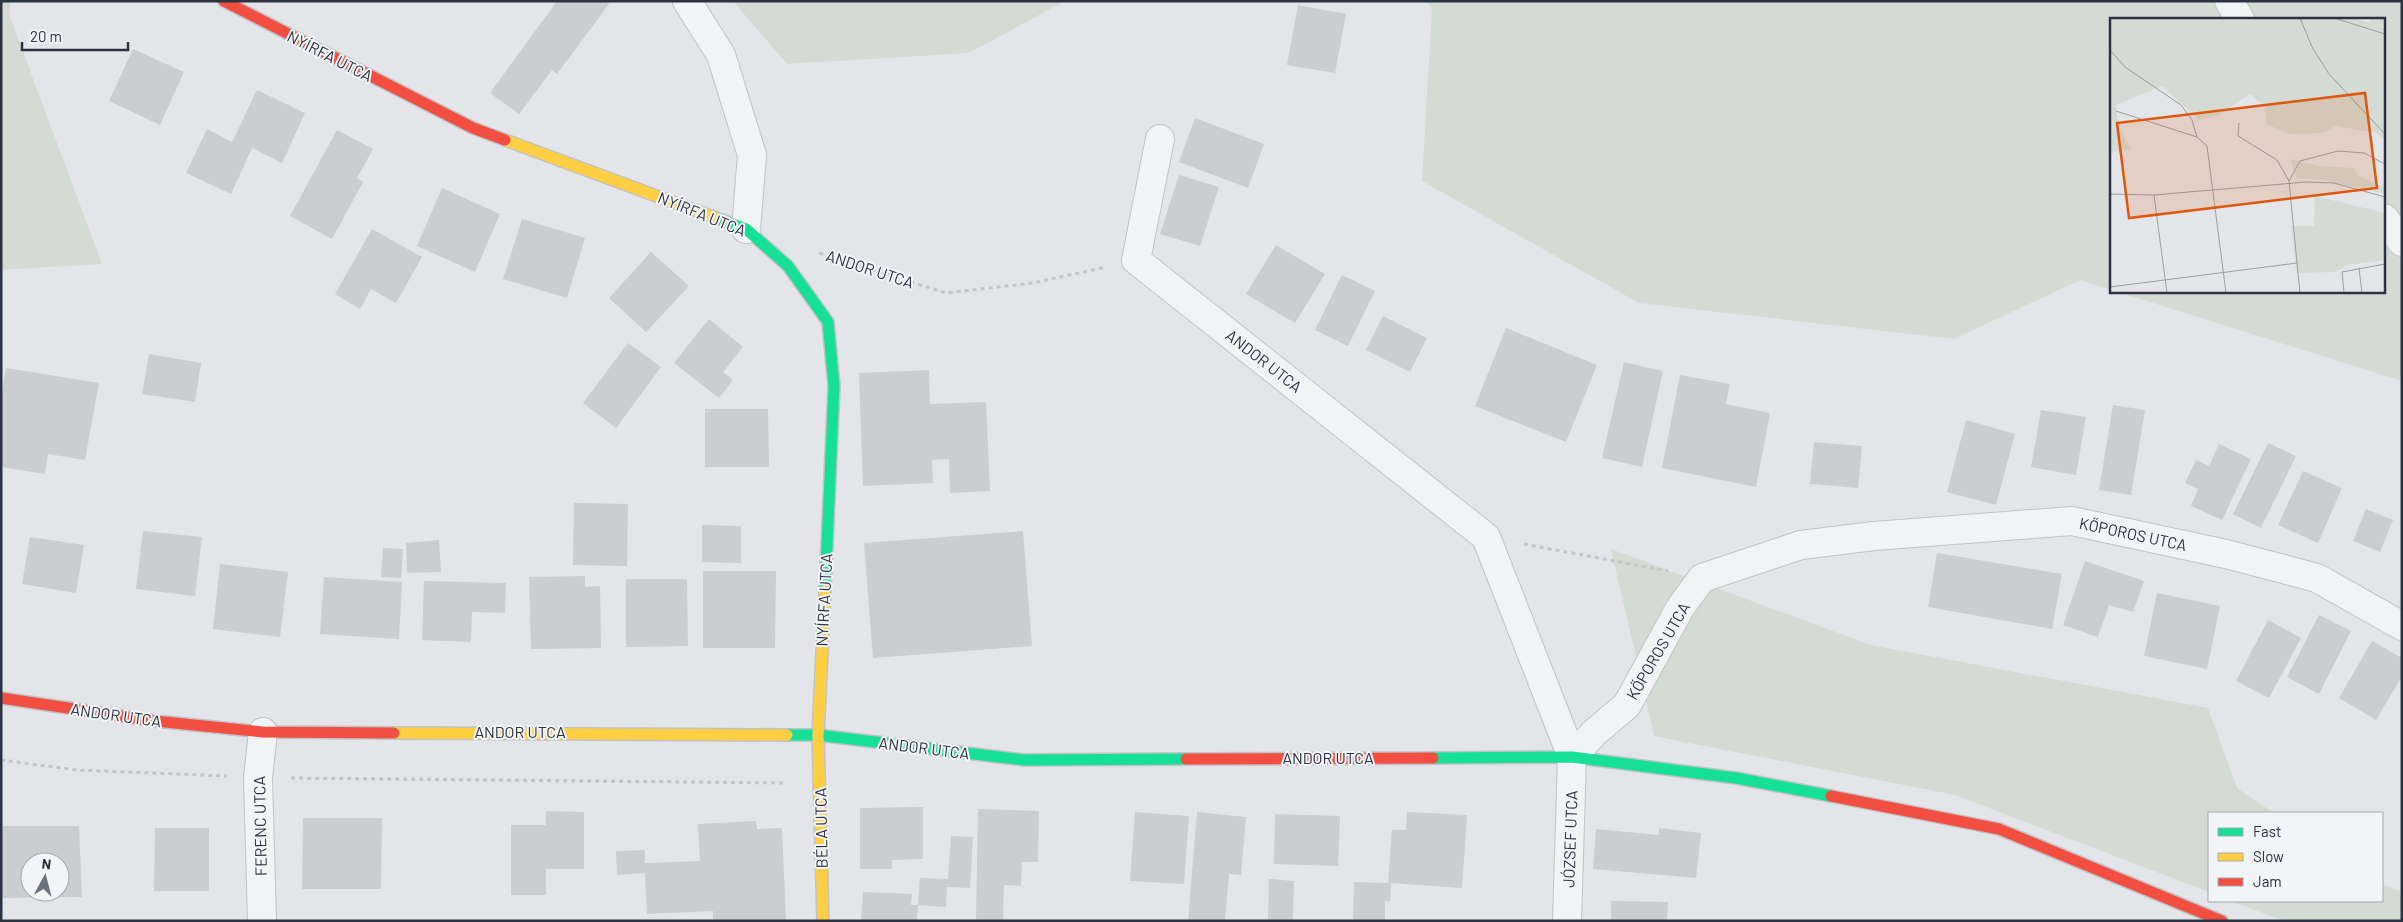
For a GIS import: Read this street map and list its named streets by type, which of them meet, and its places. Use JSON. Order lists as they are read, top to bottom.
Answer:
{
  "streets": {
    "street": [
      "NYÍRFA UTCA",
      "ANDOR UTCA",
      "KŐPOROS UTCA",
      "FERENC UTCA",
      "BÉLA UTCA",
      "JÓZSEF UTCA"
    ]
  },
  "crossings": [
    ["NYÍRFA UTCA", "ANDOR UTCA"],
    ["NYÍRFA UTCA", "BÉLA UTCA"],
    ["ANDOR UTCA", "KŐPOROS UTCA"],
    ["ANDOR UTCA", "FERENC UTCA"],
    ["ANDOR UTCA", "BÉLA UTCA"],
    ["ANDOR UTCA", "JÓZSEF UTCA"],
    ["KŐPOROS UTCA", "JÓZSEF UTCA"]
  ],
  "legend": ["Fast", "Slow", "Jam"],
  "scale_bar": "20 m",
  "north": "top"
}
